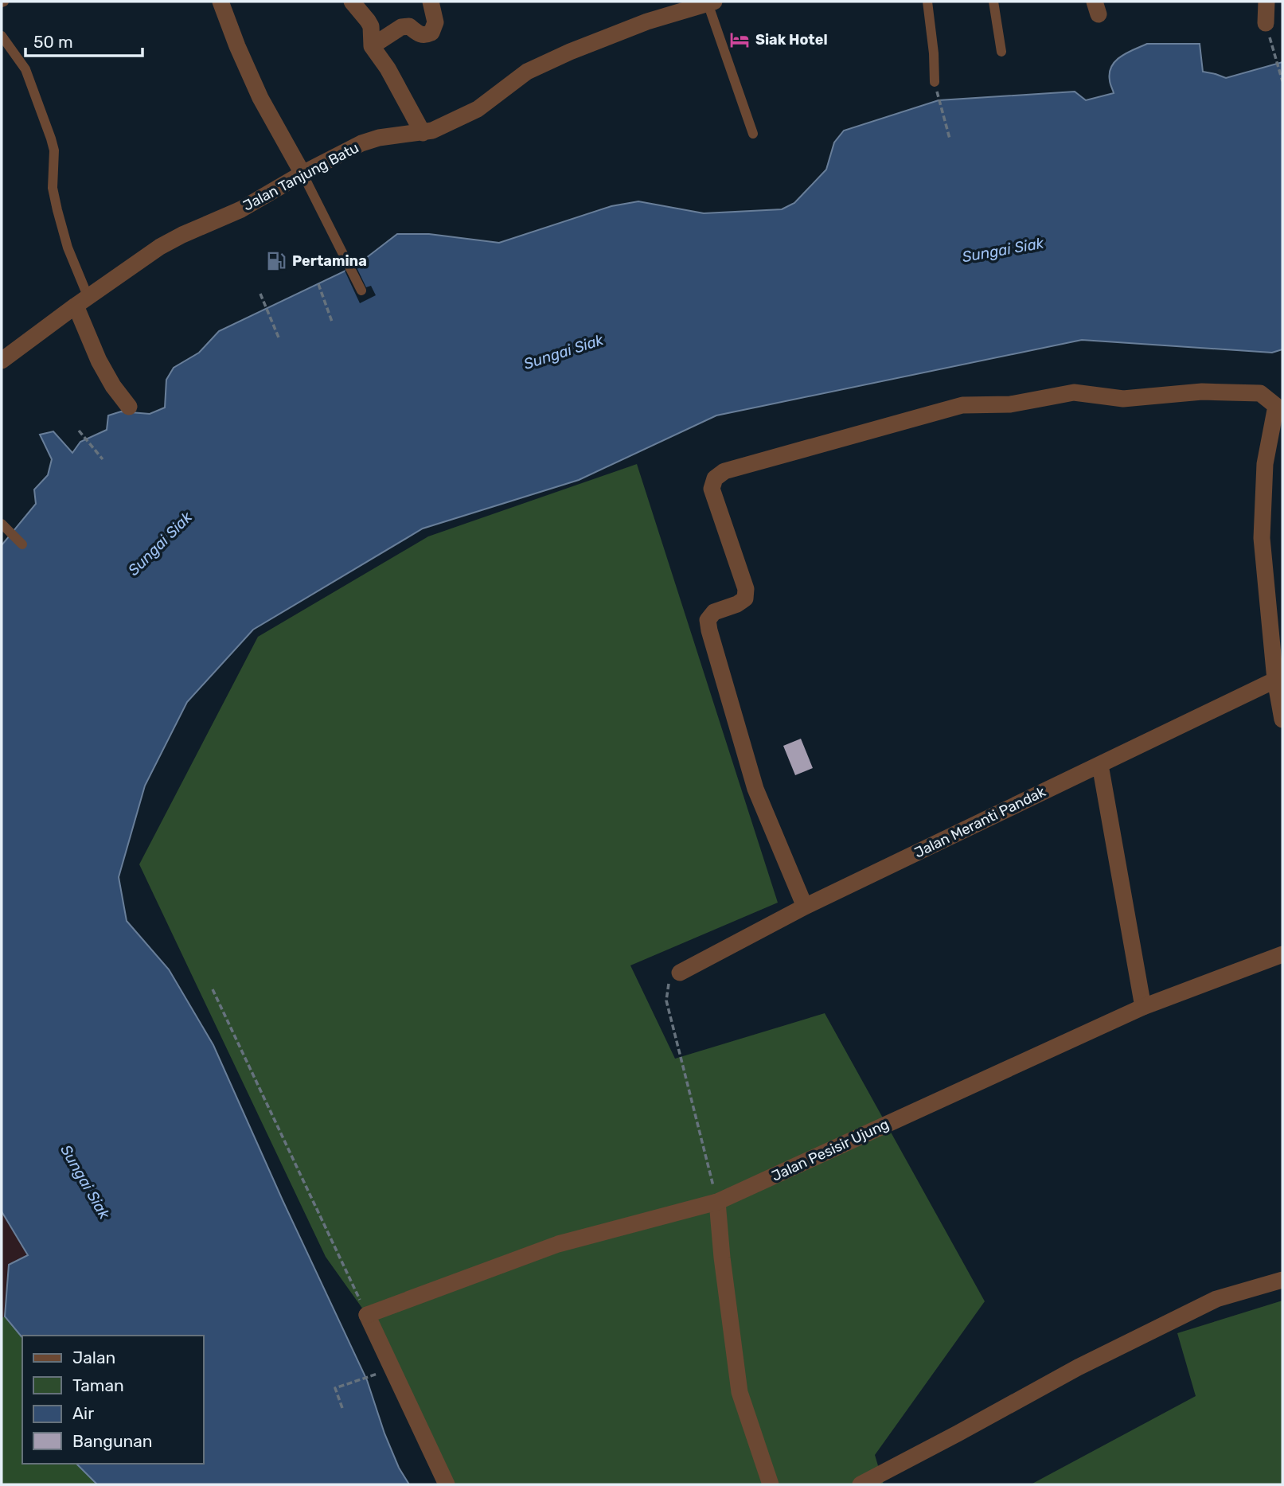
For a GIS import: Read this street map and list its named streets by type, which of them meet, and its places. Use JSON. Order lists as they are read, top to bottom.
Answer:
{
  "streets": {
    "street": ["Jalan Tanjung Batu", "Jalan Meranti Pandak", "Jalan Pesisir Ujung"]
  },
  "water": ["Sungai Siak"],
  "places": {
    "hotel": ["Siak Hotel"],
    "fuel station": ["Pertamina"]
  },
  "legend": [
    "Jalan",
    "Taman",
    "Air",
    "Bangunan"
  ],
  "scale_bar": "50 m"
}
